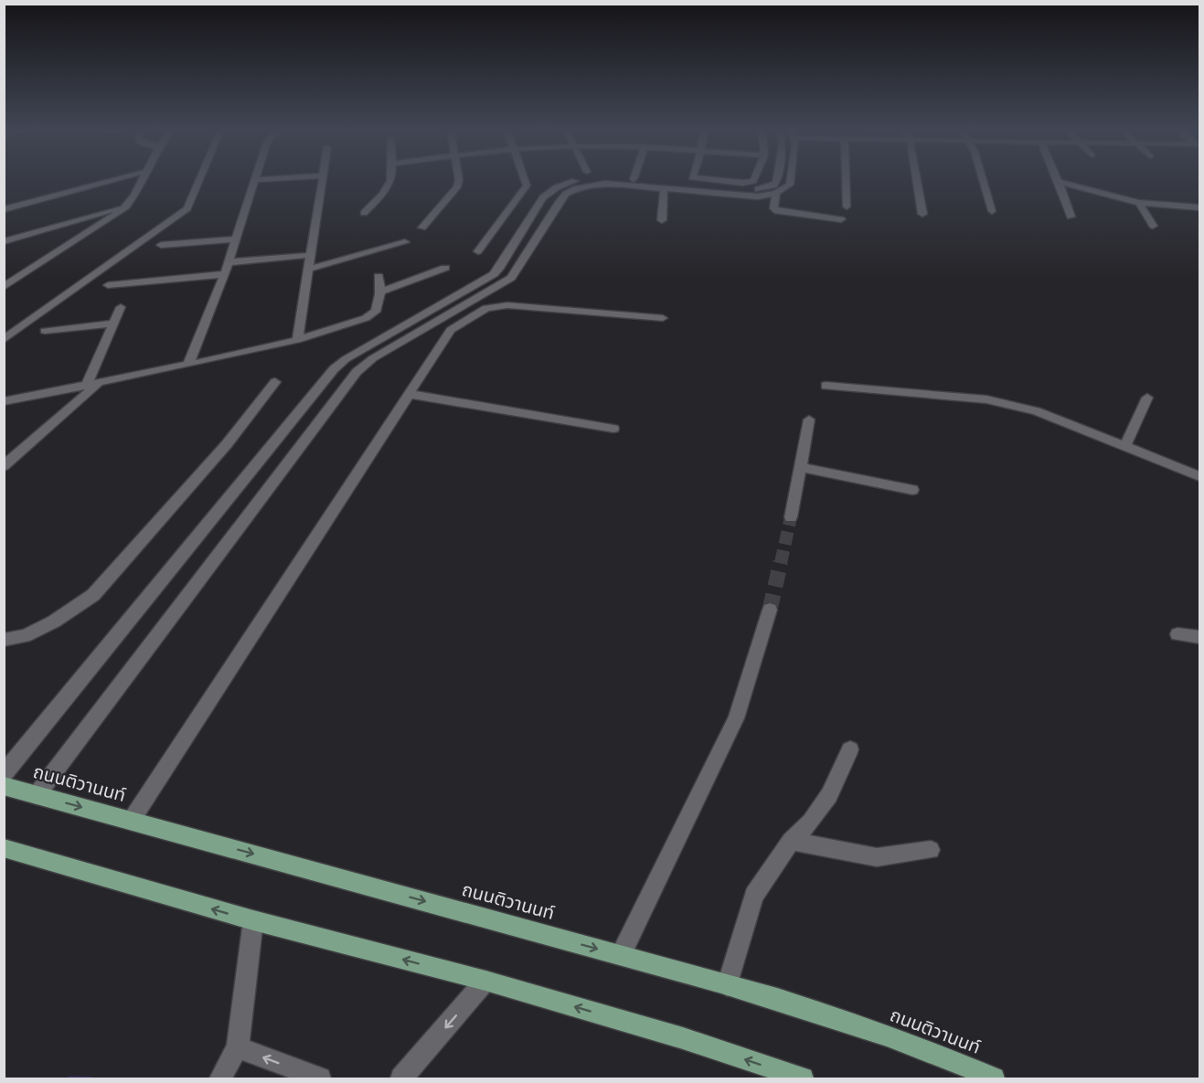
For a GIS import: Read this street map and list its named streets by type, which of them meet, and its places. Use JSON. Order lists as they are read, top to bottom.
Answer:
{
  "streets": {
    "main road": ["ถนนติวานนท์"]
  }
}
